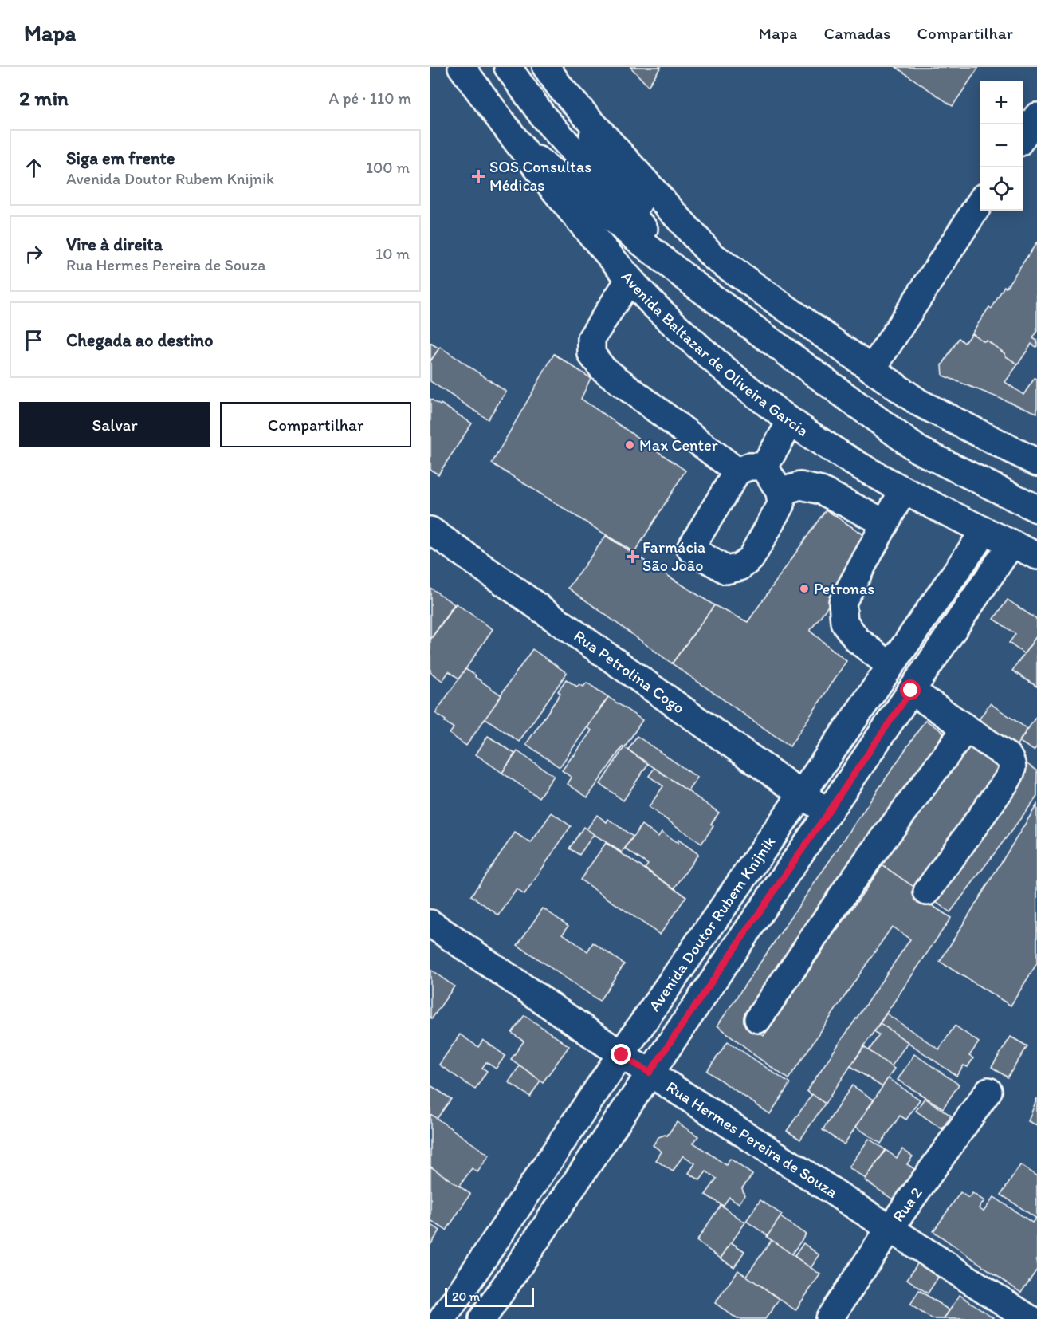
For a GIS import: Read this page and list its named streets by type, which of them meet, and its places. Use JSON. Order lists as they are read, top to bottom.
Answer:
{
  "streets": {
    "street": [
      "Avenida Baltazar de Oliveira Garcia",
      "Rua Petrolina Cogo",
      "Avenida Doutor Rubem Knijnik",
      "Rua Hermes Pereira de Souza",
      "Rua 2"
    ]
  },
  "crossings": [
    ["Avenida Baltazar de Oliveira Garcia", "Avenida Doutor Rubem Knijnik"],
    ["Rua Petrolina Cogo", "Avenida Doutor Rubem Knijnik"],
    ["Avenida Doutor Rubem Knijnik", "Rua Hermes Pereira de Souza"],
    ["Rua Hermes Pereira de Souza", "Rua 2"]
  ],
  "places": {
    "health": ["SOS Consultas Médicas", "Farmácia São João"],
    "other": ["Max Center", "Petronas"]
  },
  "scale_bar": "20 m",
  "page": {
    "header": "Mapa",
    "nav": ["Mapa", "Camadas", "Compartilhar"],
    "heading": ["2 min", "A pé · 110 m"],
    "map_buttons": ["+", "−"],
    "list": [
      ["Siga em frente", "Avenida Doutor Rubem Knijnik", "100 m"],
      ["Vire à direita", "Rua Hermes Pereira de Souza", "10 m"],
      "Chegada ao destino"
    ],
    "buttons": ["Salvar", "Compartilhar"],
    "scale": "20 m"
  }
}
